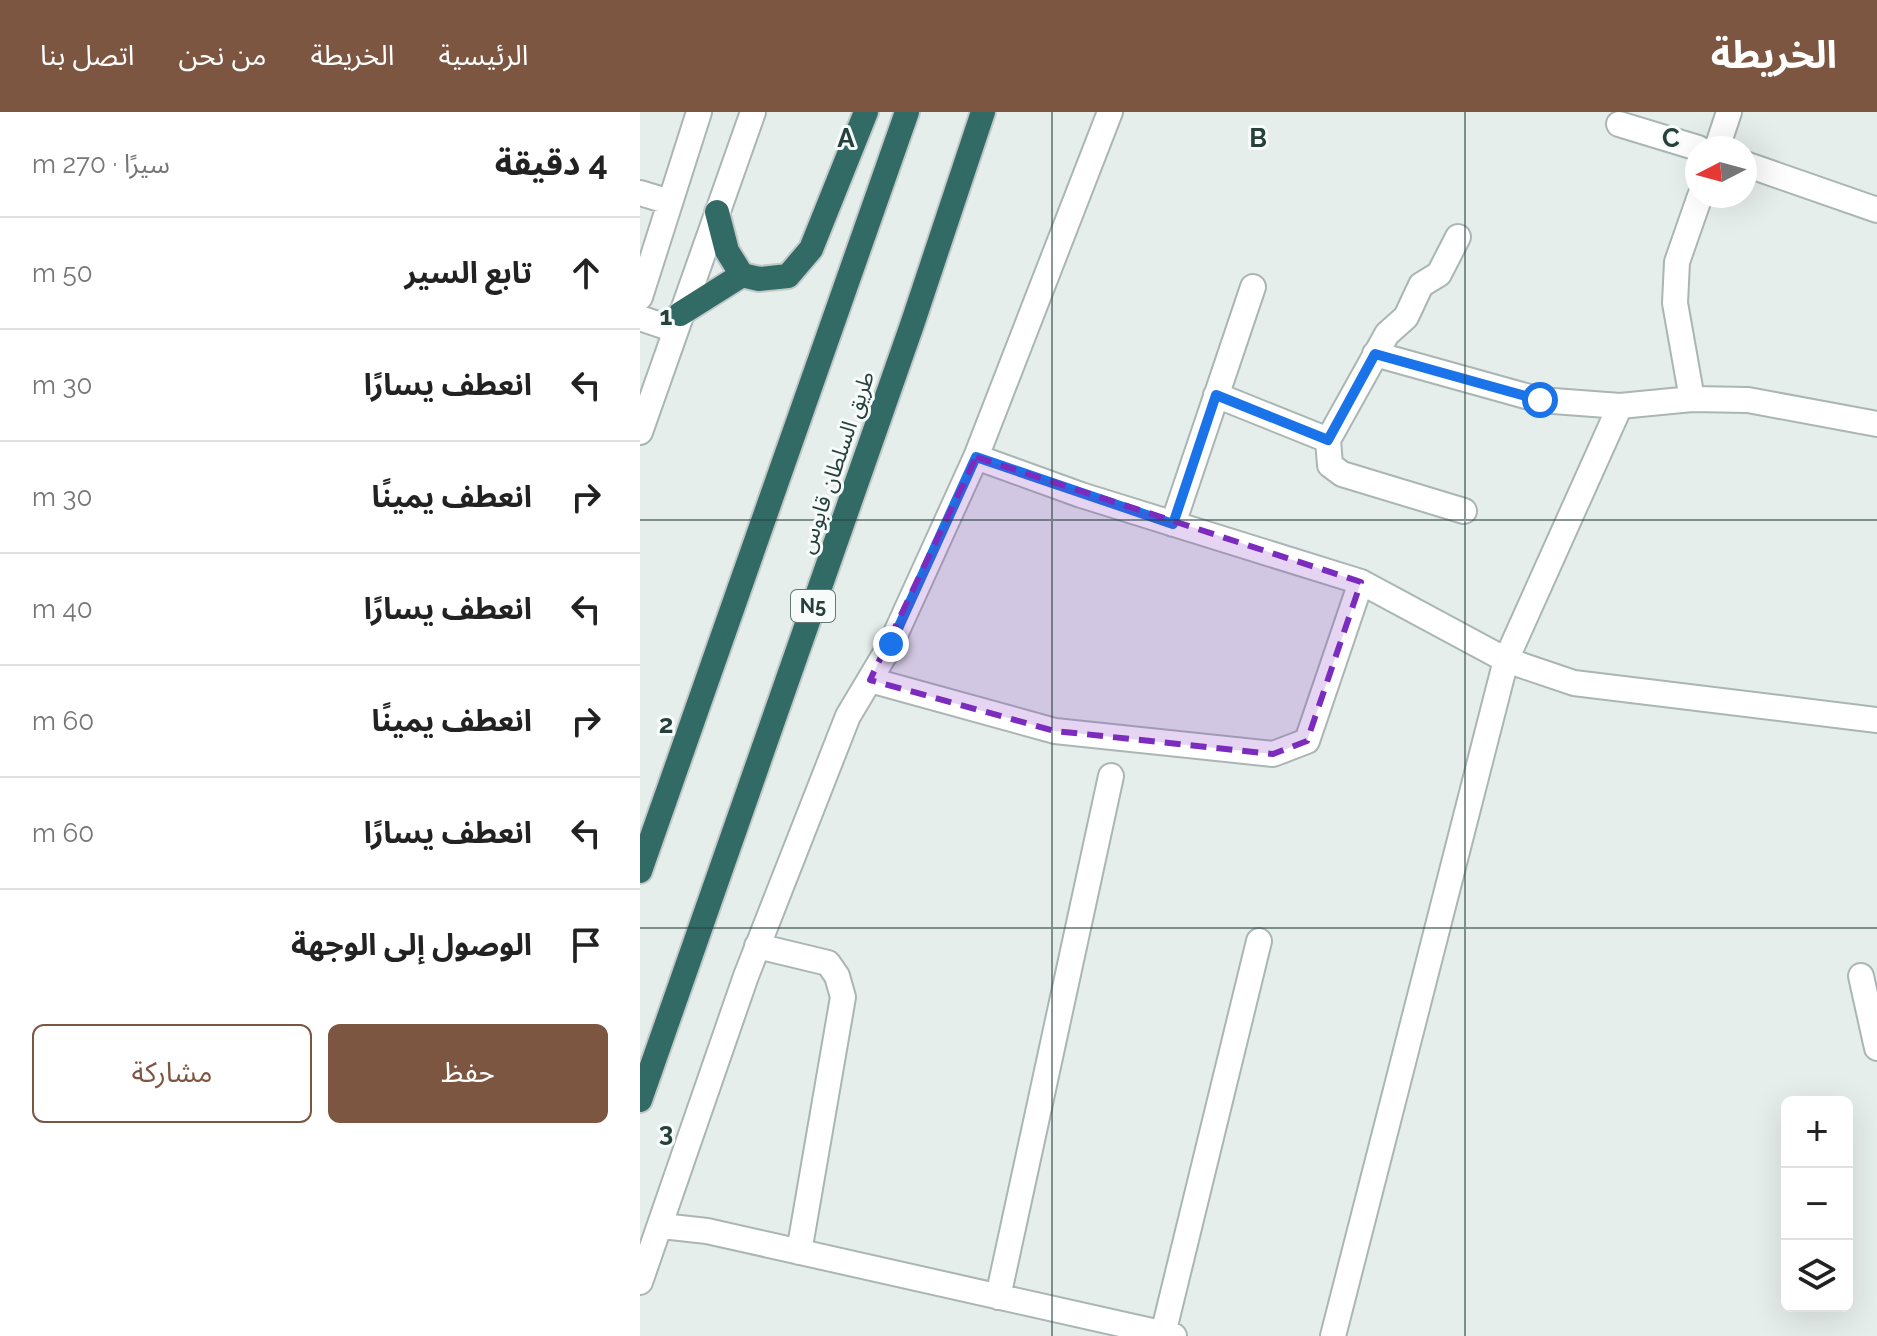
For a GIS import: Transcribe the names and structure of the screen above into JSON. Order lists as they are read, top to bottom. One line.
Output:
{"streets":{"highway":["طريق السلطان قابوس","N5"]},"north":"left","page":{"header":"الخريطة","nav":["الرئيسية","الخريطة","من نحن","اتصل بنا"],"heading":["4 دقيقة","سيرًا · 270 m"],"list":[["تابع السير","50 m"],["انعطف يسارًا","30 m"],["انعطف يمينًا","30 m"],["انعطف يسارًا","40 m"],["انعطف يمينًا","60 m"],["انعطف يسارًا","60 m"],"الوصول إلى الوجهة"],"buttons":["حفظ","مشاركة"],"map_buttons":["+","−"]},"grid":{"columns":["A","B","C"],"rows":["1","2","3"]}}
